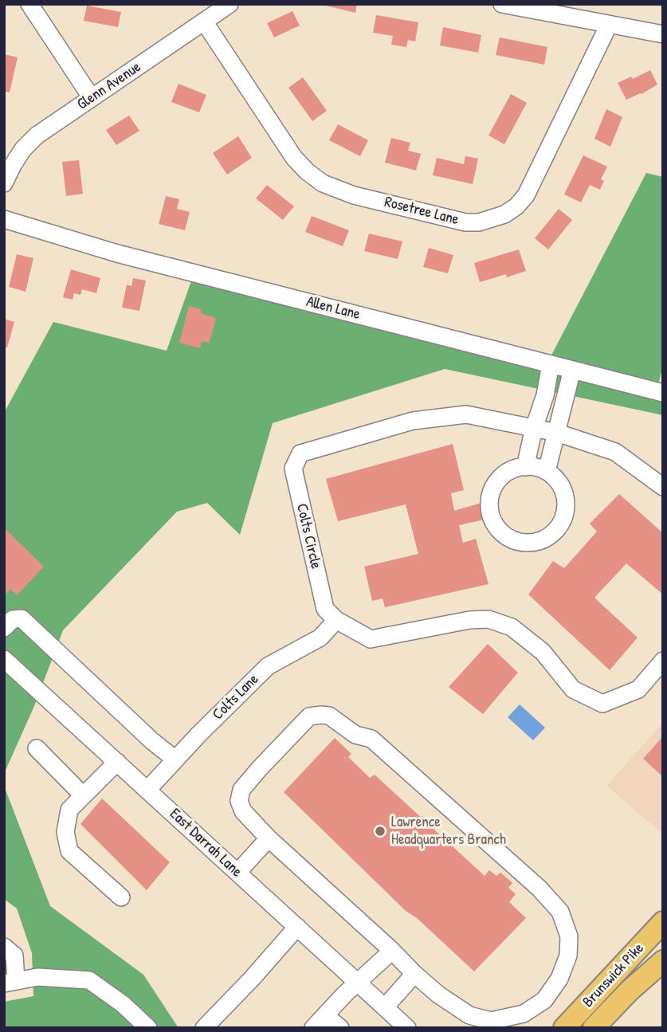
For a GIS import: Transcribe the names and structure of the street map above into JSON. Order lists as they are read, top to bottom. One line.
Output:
{"streets":{"main road":["Brunswick Pike"],"street":["Glenn Avenue","Rosetree Lane","Allen Lane","Colts Circle","Colts Lane","East Darrah Lane"]},"crossings":[["Glenn Avenue","Rosetree Lane"],["Colts Circle","Colts Lane"],["Colts Lane","East Darrah Lane"]],"places":["Lawrence Headquarters Branch"]}
